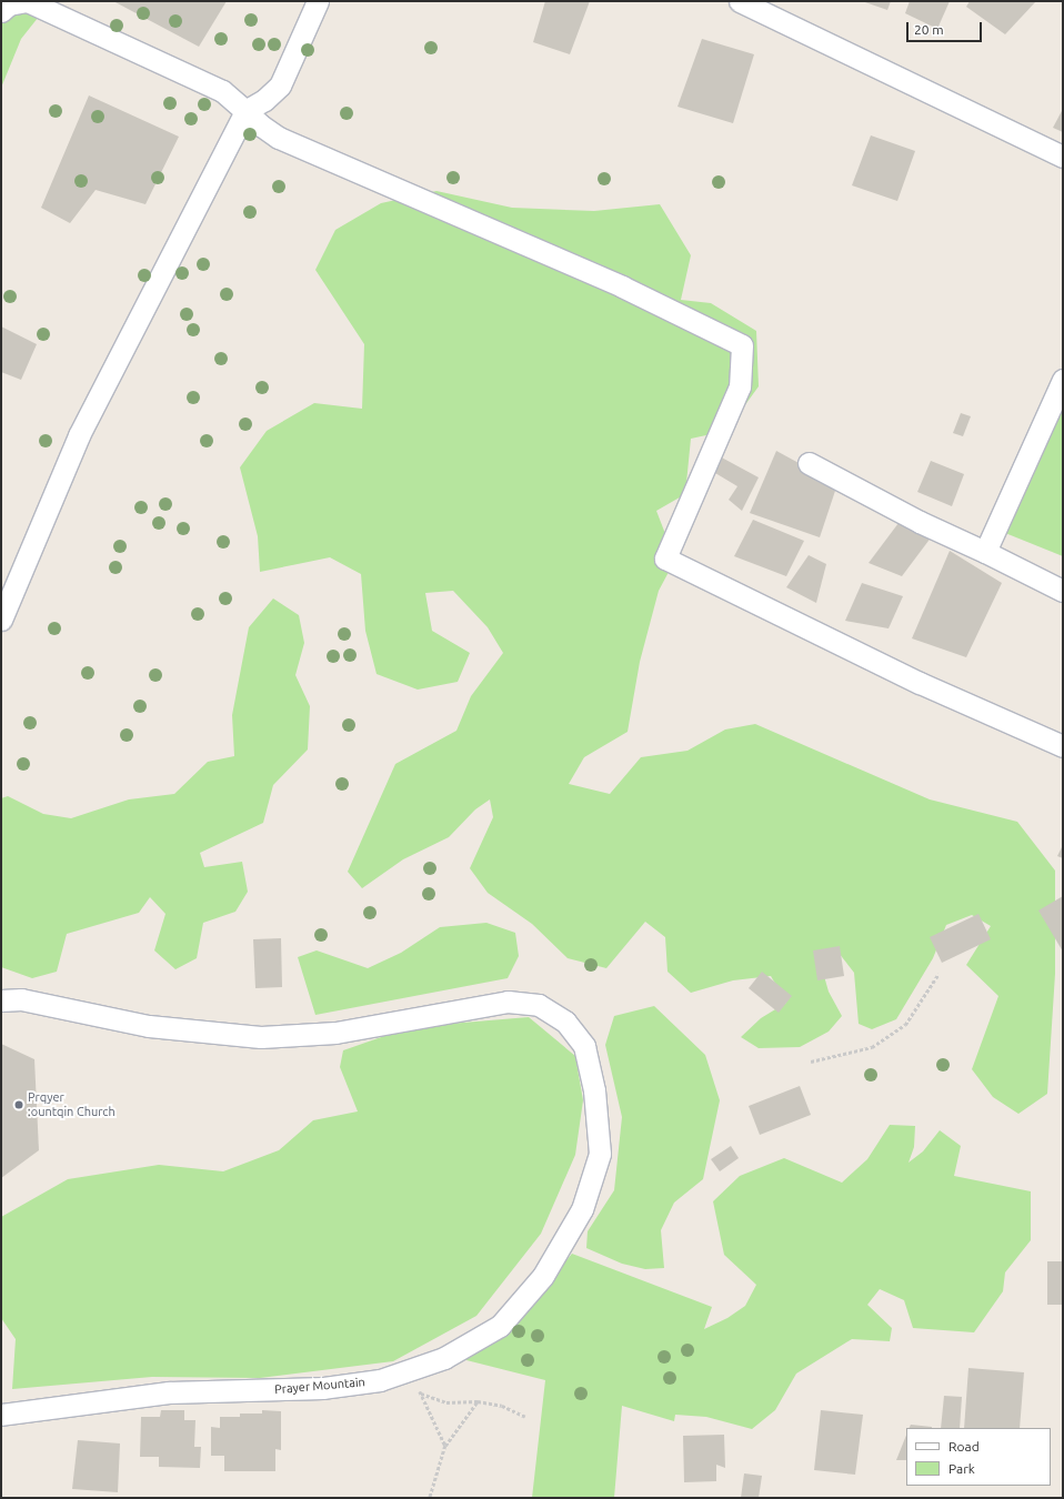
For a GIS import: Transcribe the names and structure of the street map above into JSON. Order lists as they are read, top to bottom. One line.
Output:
{"streets":{"street":["Prayer Mountain"]},"places":["Prqyer :ountqin Church"],"legend":["Road","Park"],"scale_bar":"20 m"}
